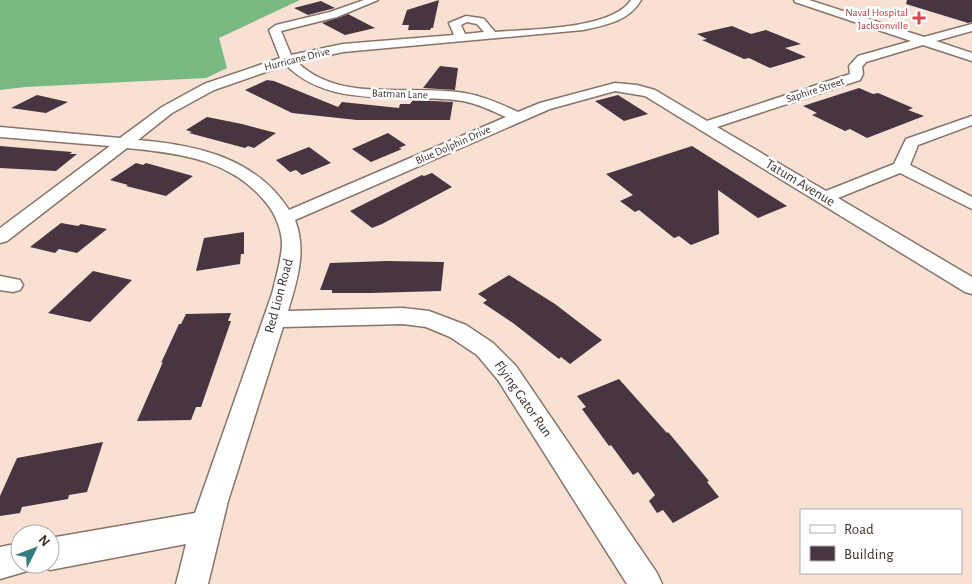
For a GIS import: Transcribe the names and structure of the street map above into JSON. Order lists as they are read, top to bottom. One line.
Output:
{"streets":{"street":["Hurricane Drive","Saphire Street","Batman Lane","Blue Dolphin Drive","Tatum Avenue","Red Lion Road","Flying Gator Run"]},"crossings":[["Hurricane Drive","Batman Lane"],["Hurricane Drive","Red Lion Road"],["Saphire Street","Tatum Avenue"],["Batman Lane","Blue Dolphin Drive"],["Blue Dolphin Drive","Tatum Avenue"],["Blue Dolphin Drive","Red Lion Road"],["Red Lion Road","Flying Gator Run"]],"places":{"health":["Naval Hospital Jacksonville"]},"legend":["Road","Building"],"north":"top right"}
